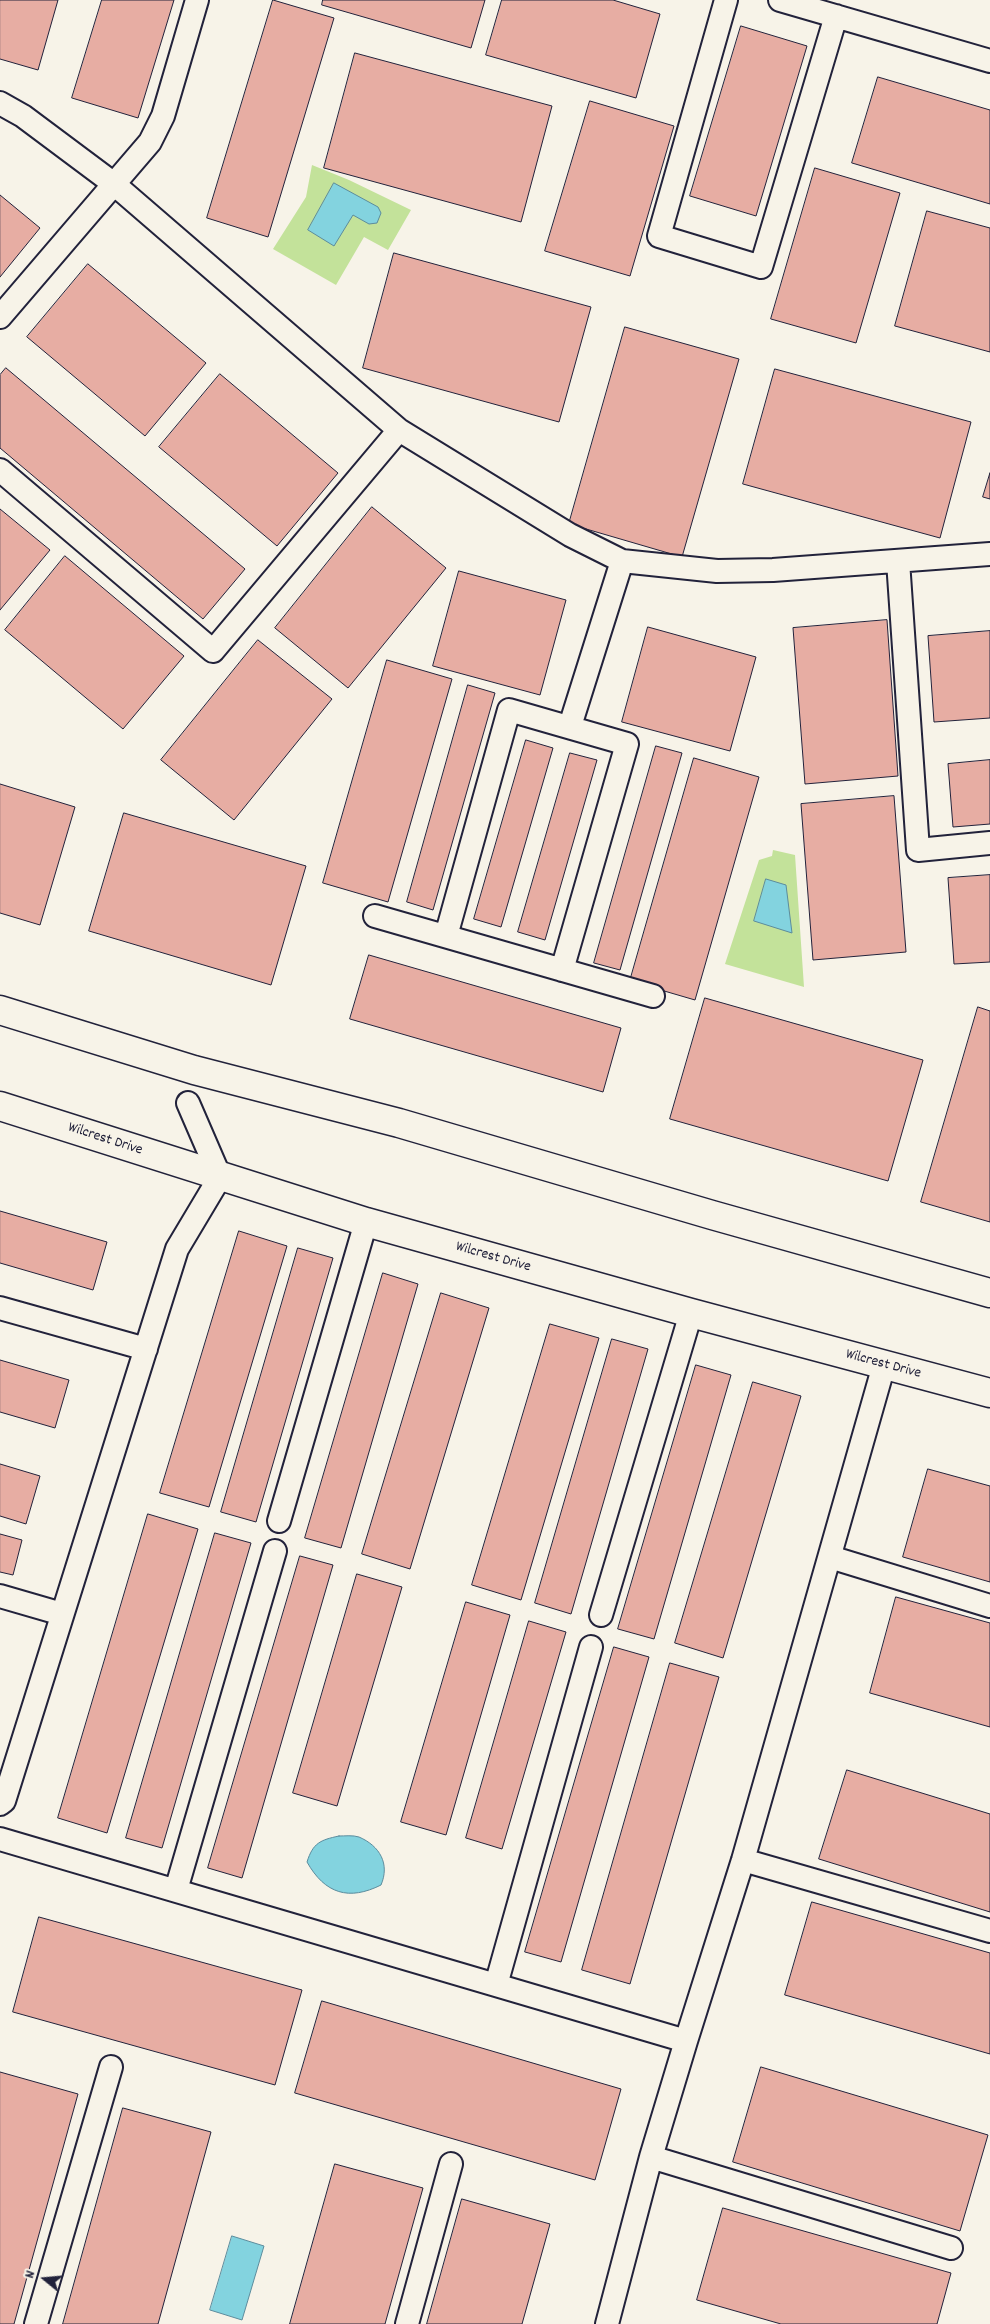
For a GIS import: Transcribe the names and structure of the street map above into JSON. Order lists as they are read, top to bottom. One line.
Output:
{"streets":{"main road":["Wilcrest Drive"]},"north":"left"}
